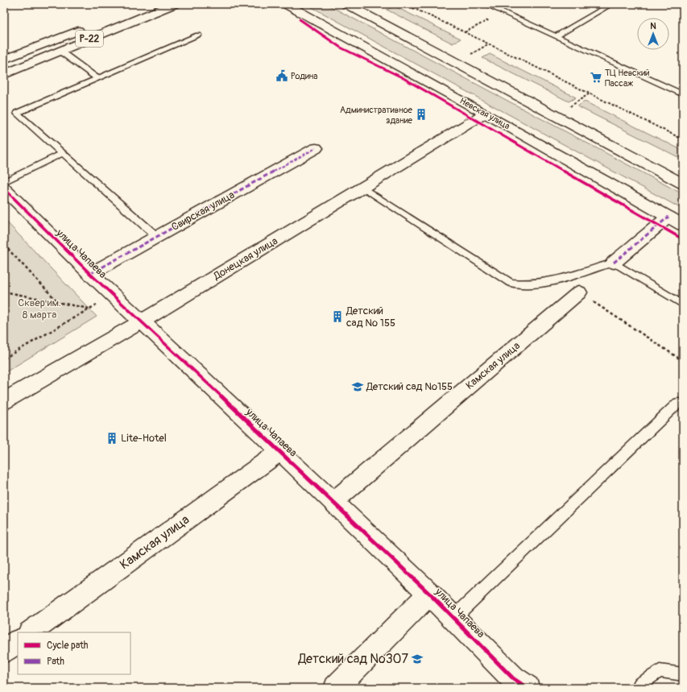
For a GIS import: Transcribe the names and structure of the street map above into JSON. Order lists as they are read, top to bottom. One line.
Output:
{"streets":{"main road":["Р-22","Невская улица","Свирская улица","улица Чапаева","Донецкая улица","Камская улица"]},"crossings":[["Невская улица","Донецкая улица"],["Свирская улица","улица Чапаева"],["улица Чапаева","Донецкая улица"],["улица Чапаева","Камская улица"]],"parks":["Сквер им. 8 марта"],"places":{"public building":["Родина"],"supermarket":["ТЦ Невский Пассаж"],"building":["Административное здание","Детский сад № 155","Lite-Hotel"],"school or university":["Детский сад №155","Детский сад №307"]},"legend":["Cycle path","Path"],"north":"top"}
